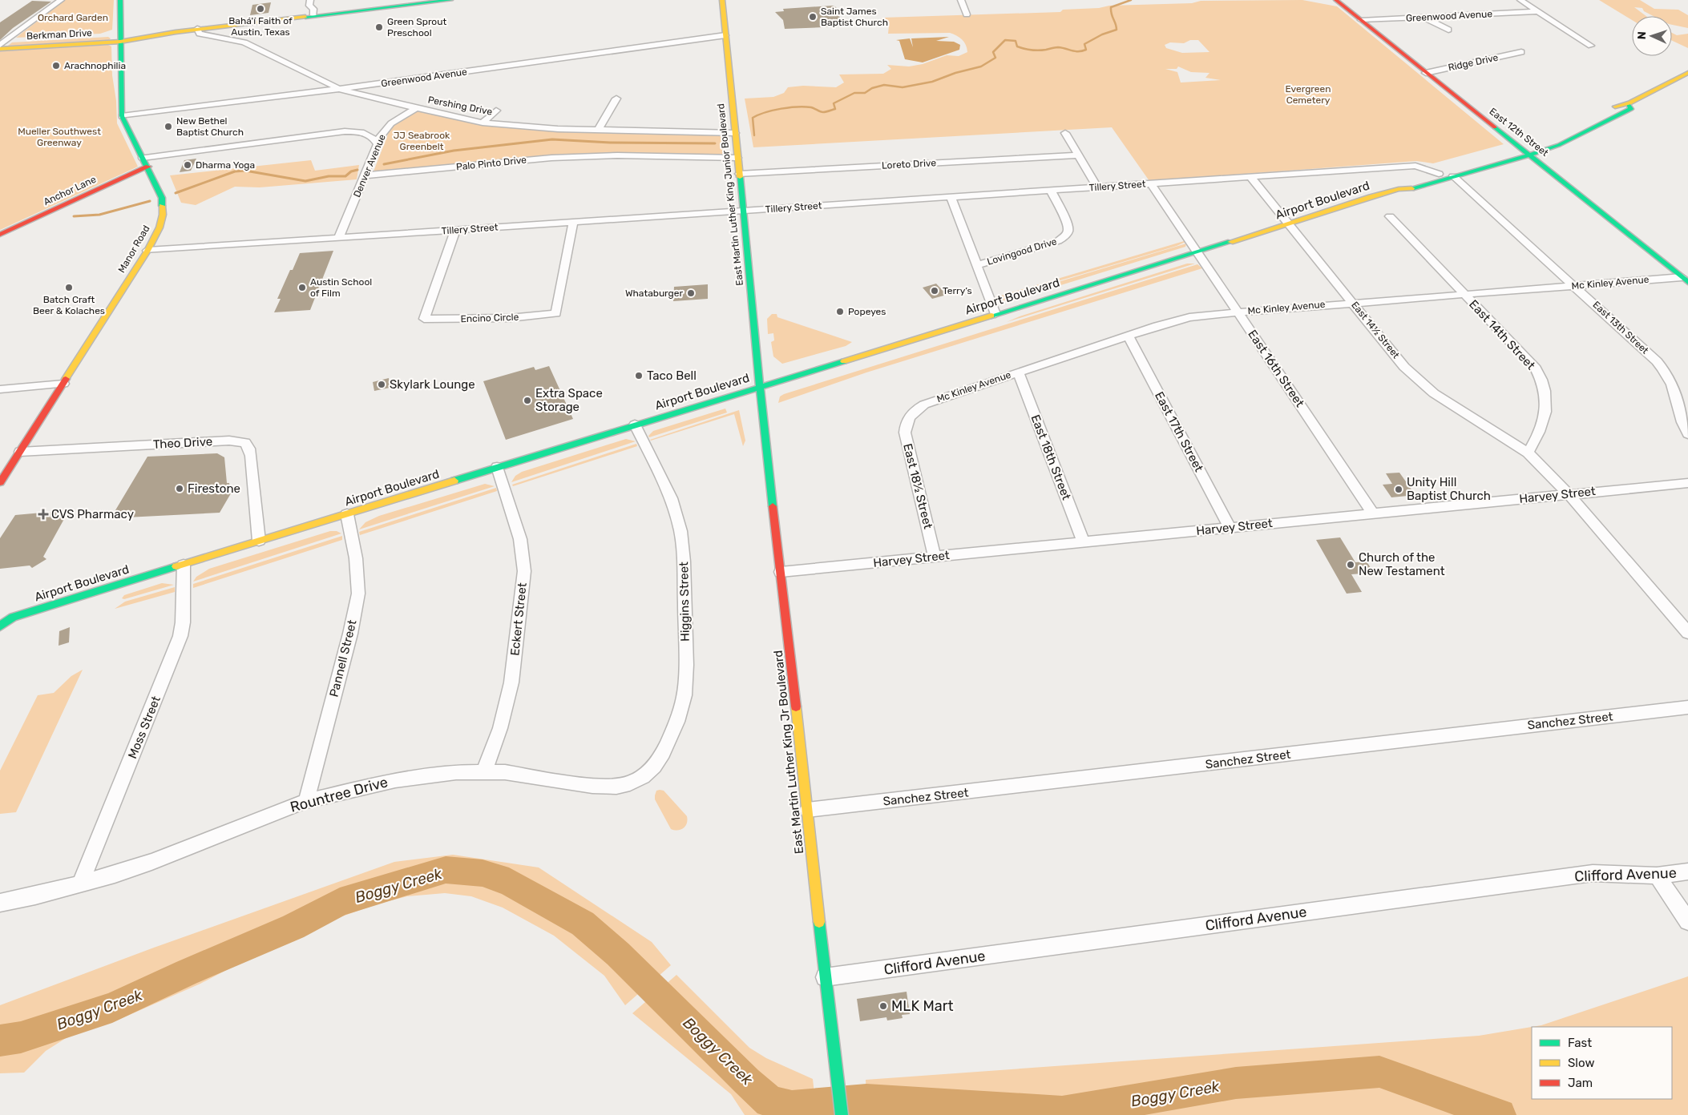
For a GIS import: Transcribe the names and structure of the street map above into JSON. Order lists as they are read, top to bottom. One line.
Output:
{"streets":{"main road":["Berkman Drive","East 12th Street","Anchor Lane","East Martin Luther King Junior Boulevard","Airport Boulevard","Manor Road","East Martin Luther King Jr Boulevard"],"street":["Greenwood Avenue","Ridge Drive","Pershing Drive","Palo Pinto Drive","Loreto Drive","Denver Avenue","Tillery Street","Lovingood Drive","Mc Kinley Avenue","Encino Circle","East 13th Street","East 14½ Street","East 14th Street","East 16th Street","East 17th Street","Theo Drive","East 18th Street","East 18½ Street","Harvey Street","Higgins Street","Eckert Street","Pannell Street","Sanchez Street","Moss Street","Rountree Drive","Clifford Avenue"]},"crossings":[["Greenwood Avenue","Pershing Drive"],["Greenwood Avenue","East 12th Street"],["Greenwood Avenue","East Martin Luther King Junior Boulevard"],["Greenwood Avenue","Manor Road"],["Berkman Drive","Manor Road"],["Ridge Drive","East 12th Street"],["Pershing Drive","Denver Avenue"],["Pershing Drive","East Martin Luther King Junior Boulevard"],["East 12th Street","Airport Boulevard"],["East 12th Street","Mc Kinley Avenue"],["Palo Pinto Drive","Denver Avenue"],["Loreto Drive","East Martin Luther King Junior Boulevard"],["Denver Avenue","Tillery Street"],["Tillery Street","East Martin Luther King Junior Boulevard"],["Tillery Street","Airport Boulevard"],["Tillery Street","Manor Road"],["Tillery Street","Lovingood Drive"],["Tillery Street","Encino Circle"],["Tillery Street","East 14½ Street"],["Tillery Street","East 16th Street"],["Anchor Lane","Manor Road"],["East Martin Luther King Junior Boulevard","Airport Boulevard"],["East Martin Luther King Junior Boulevard","East Martin Luther King Jr Boulevard"],["Airport Boulevard","East 13th Street"],["Airport Boulevard","East 14½ Street"],["Airport Boulevard","East 16th Street"],["Airport Boulevard","Theo Drive"],["Airport Boulevard","Higgins Street"],["Airport Boulevard","Eckert Street"],["Airport Boulevard","Pannell Street"],["Airport Boulevard","Moss Street"],["Airport Boulevard","East Martin Luther King Jr Boulevard"],["Manor Road","Theo Drive"],["Mc Kinley Avenue","East 13th Street"],["Mc Kinley Avenue","East 14½ Street"],["Mc Kinley Avenue","East 14th Street"],["Mc Kinley Avenue","East 16th Street"],["Mc Kinley Avenue","East 17th Street"],["Mc Kinley Avenue","East 18th Street"],["Mc Kinley Avenue","East 18½ Street"],["East 14½ Street","East 14th Street"],["East 16th Street","Harvey Street"],["East 17th Street","Harvey Street"],["East 18th Street","Harvey Street"],["East 18½ Street","Harvey Street"],["Harvey Street","East Martin Luther King Jr Boulevard"],["Higgins Street","Rountree Drive"],["Eckert Street","Rountree Drive"],["Pannell Street","Rountree Drive"],["Sanchez Street","East Martin Luther King Jr Boulevard"],["Moss Street","Rountree Drive"],["East Martin Luther King Jr Boulevard","Clifford Avenue"]],"water":["Boggy Creek"],"parks":["Orchard Garden","Evergreen Cemetery","Mueller Southwest Greenway","JJ Seabrook Greenbelt"],"places":{"other":["Bahá'í Faith of Austin, Texas","Saint James Baptist Church","Green Sprout Preschool","Arachnophilia","New Bethel Baptist Church","Dharma Yoga","Batch Craft Beer & Kolaches","Austin School of Film","Terry’s","Whataburger","Popeyes","Taco Bell","Skylark Lounge","Extra Space Storage","Firestone","Unity Hill Baptist Church","Church of the New Testament","MLK Mart"],"health":["CVS Pharmacy"]},"legend":["Fast","Slow","Jam"],"north":"left"}
